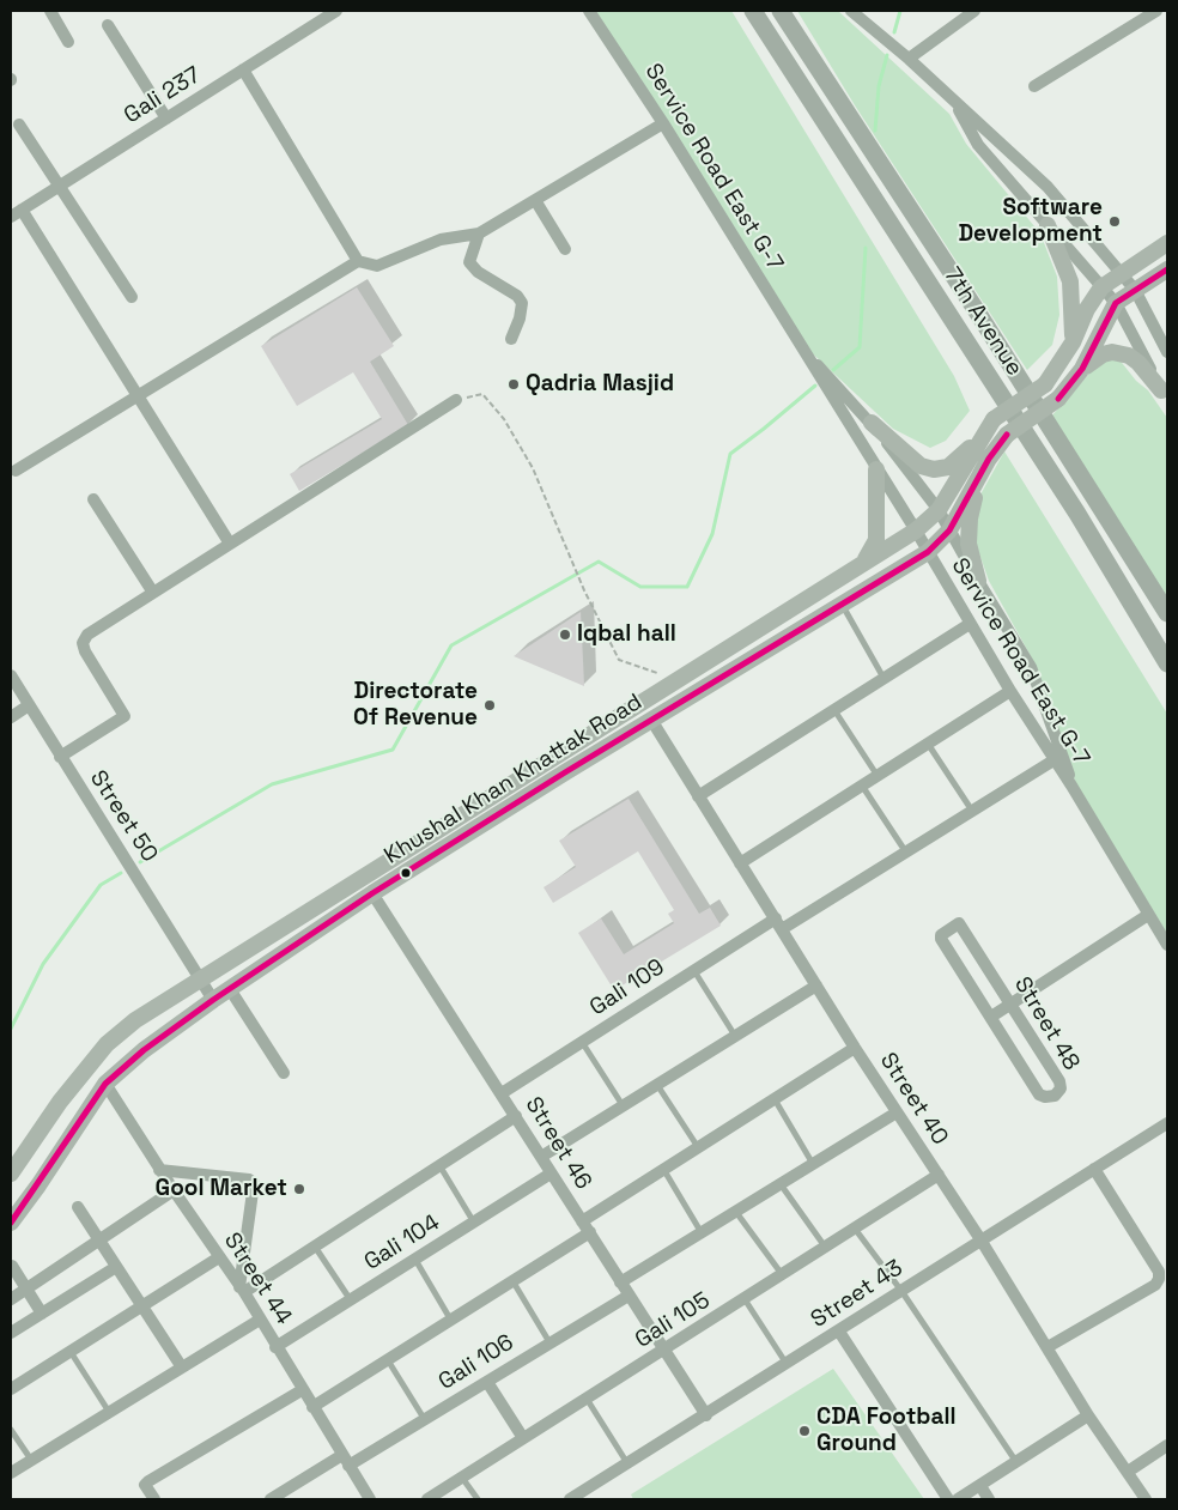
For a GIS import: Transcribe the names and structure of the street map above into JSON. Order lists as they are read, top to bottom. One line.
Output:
{"streets":{"main road":["7th Avenue"],"street":["Gali 237","Service Road East G-7","Khushal Khan Khattak Road","Street 50","Gali 109","Street 48","Street 40","Street 46","Gali 104","Street 44","Street 43","Gali 105","Gali 106"]},"crossings":[["Service Road East G-7","Khushal Khan Khattak Road"],["Service Road East G-7","Gali 109"],["Khushal Khan Khattak Road","Street 50"],["Khushal Khan Khattak Road","Street 40"],["Khushal Khan Khattak Road","Street 46"],["Khushal Khan Khattak Road","Street 44"],["Gali 109","Street 40"],["Gali 109","Street 46"],["Street 40","Street 43"],["Street 40","Gali 105"],["Street 46","Gali 104"],["Street 46","Street 43"],["Street 46","Gali 105"],["Street 46","Gali 106"],["Gali 104","Street 44"],["Street 44","Gali 106"]],"places":["Software Development","Qadria Masjid","Iqbal hall","Directorate Of Revenue","Gool Market","CDA Football Ground"]}
